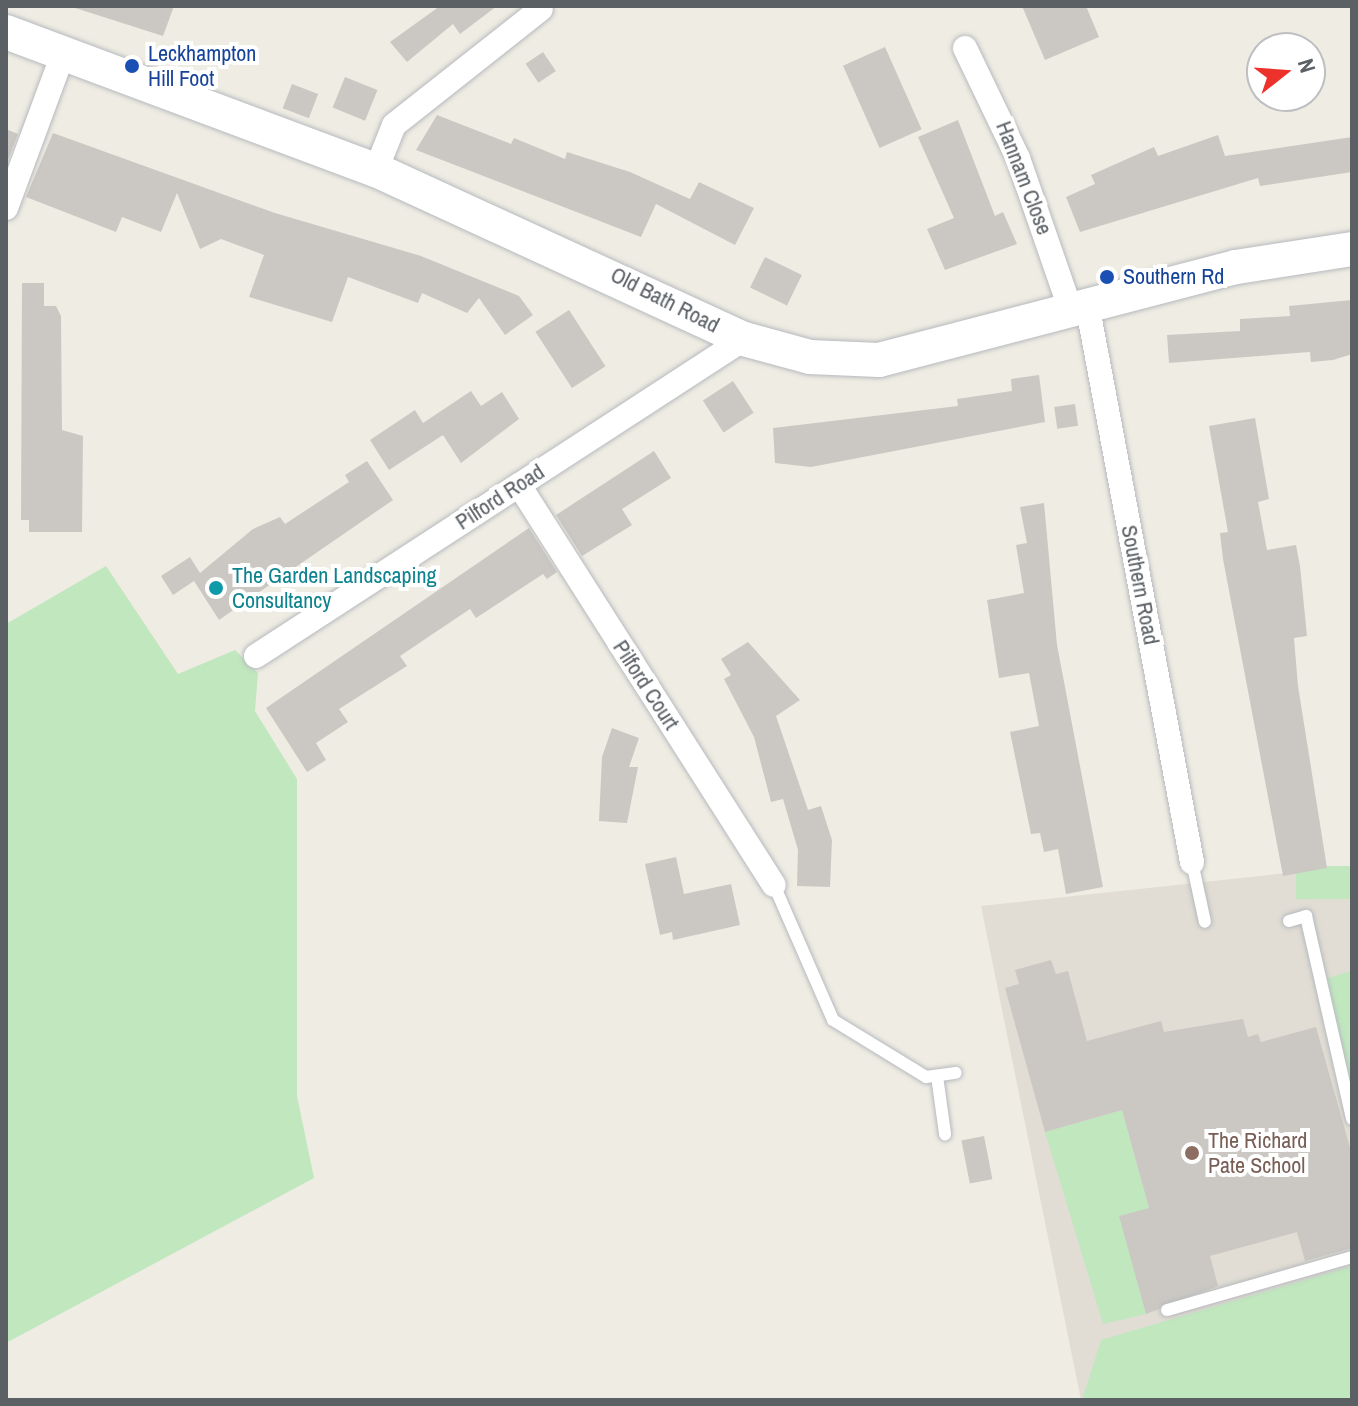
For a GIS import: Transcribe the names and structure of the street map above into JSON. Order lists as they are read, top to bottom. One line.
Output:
{"streets":{"street":["Hannam Close","Old Bath Road","Pilford Road","Southern Road","Pilford Court"]},"crossings":[["Hannam Close","Old Bath Road"],["Hannam Close","Southern Road"],["Old Bath Road","Pilford Road"],["Old Bath Road","Southern Road"],["Pilford Road","Pilford Court"]],"places":["Leckhampton Hill Foot","Southern Rd","The Garden Landscaping Consultancy","The Richard Pate School"],"north":"right"}
